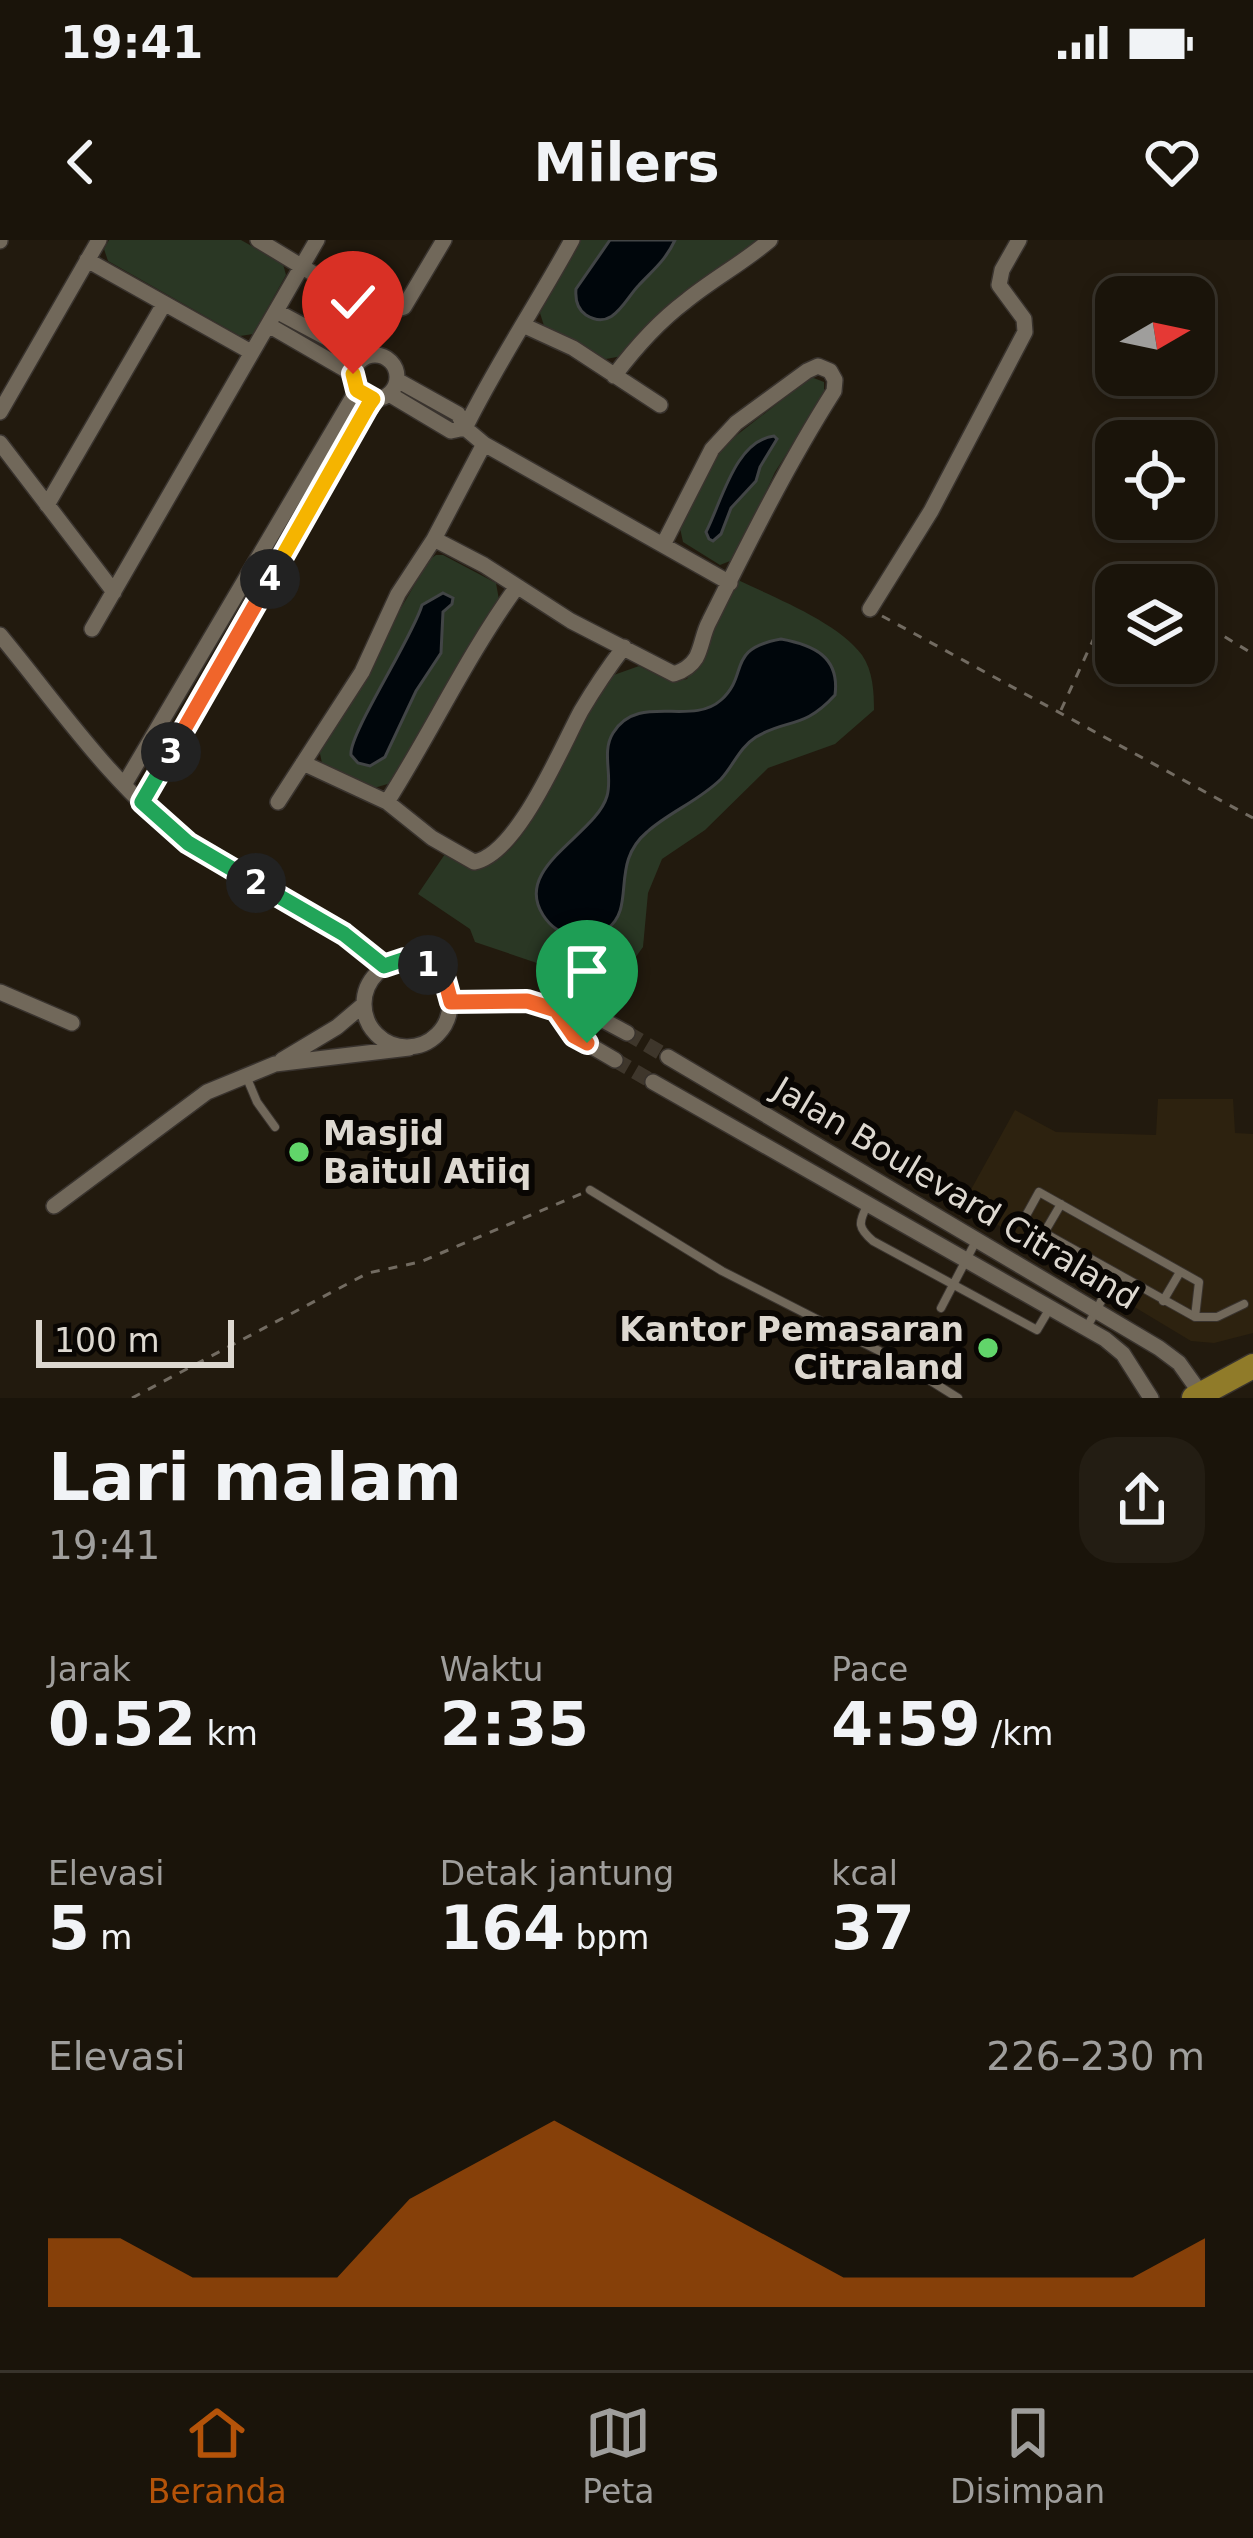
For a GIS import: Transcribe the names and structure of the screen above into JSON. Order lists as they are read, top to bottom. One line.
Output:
{"streets":{"street":["Jalan Boulevard Citraland"]},"places":["Masjid Baitul Atiiq","Kantor Pemasaran Citraland"],"scale_bar":"100 m","north":"right","page":{"status":"19:41","header":"Milers","pins":["4","3","2","1"],"scale":"100 m","heading":["Lari malam","19:41"],"stats":[["Jarak","0.52 km"],["Waktu","2:35"],["Pace","4:59 /km"],["Elevasi","5 m"],["Detak jantung","164 bpm"],["kcal","37"]],"chart":["Elevasi","226–230 m"],"tabs":["Beranda","Peta","Disimpan"]}}
